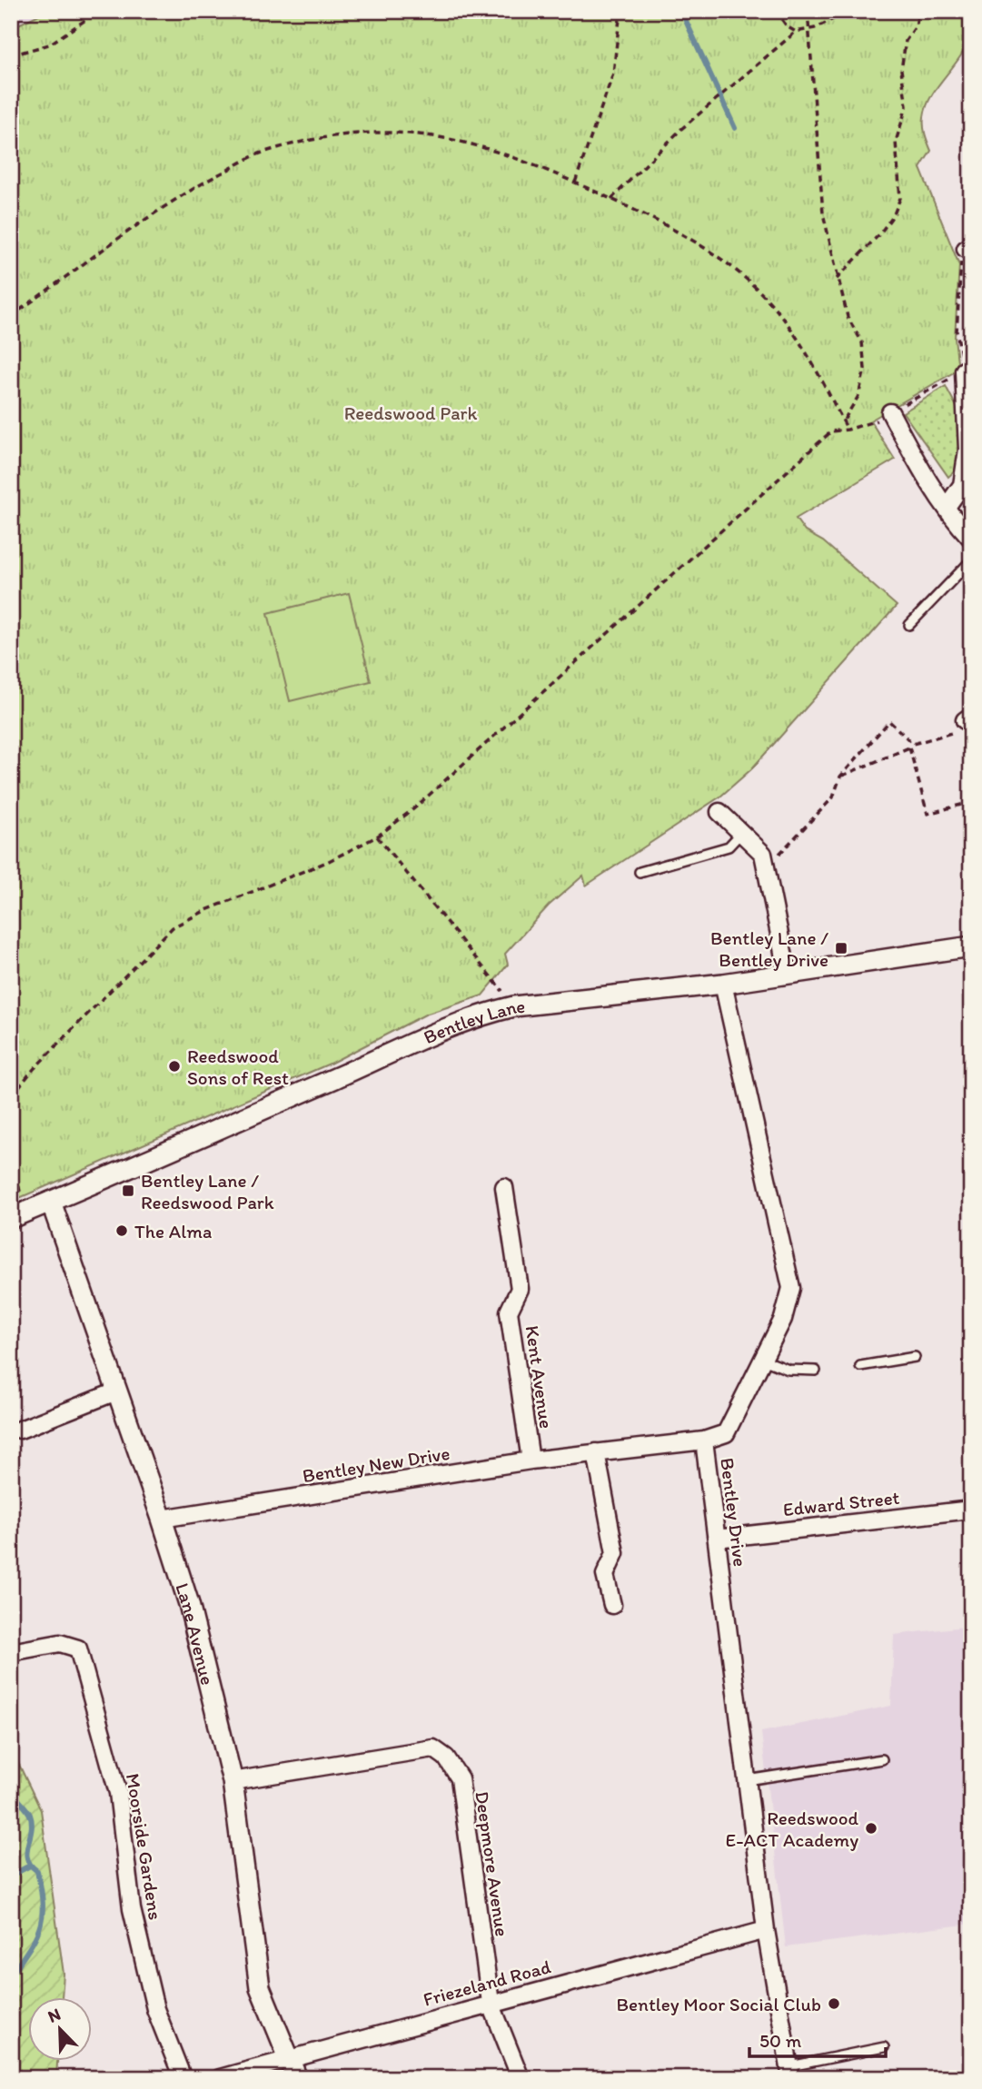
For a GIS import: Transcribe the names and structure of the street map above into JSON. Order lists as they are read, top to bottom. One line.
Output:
{"streets":{"street":["Bentley Lane","Kent Avenue","Bentley New Drive","Edward Street","Bentley Drive","Lane Avenue","Moorside Gardens","Deepmore Avenue","Friezeland Road"]},"crossings":[["Bentley Lane","Bentley Drive"],["Bentley Lane","Lane Avenue"],["Kent Avenue","Bentley New Drive"],["Bentley New Drive","Bentley Drive"],["Bentley New Drive","Lane Avenue"],["Edward Street","Bentley Drive"],["Bentley Drive","Friezeland Road"],["Lane Avenue","Deepmore Avenue"],["Lane Avenue","Friezeland Road"],["Deepmore Avenue","Friezeland Road"]],"parks":["Reedswood Park"],"places":{"transit":["Bentley Lane / Bentley Drive","Bentley Lane / Reedswood Park"],"other":["Reedswood Sons of Rest","The Alma","Reedswood E-ACT Academy","Bentley Moor Social Club"]},"scale_bar":"50 m","north":"top left"}
